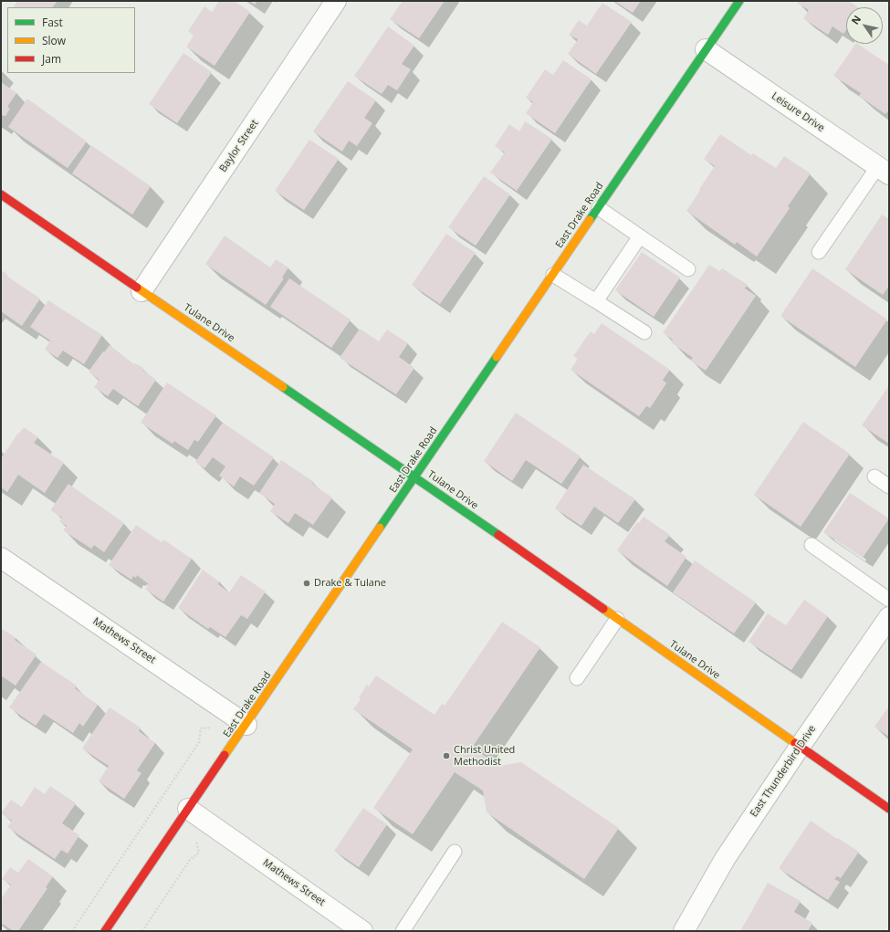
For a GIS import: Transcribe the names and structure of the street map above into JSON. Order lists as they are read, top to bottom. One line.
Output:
{"streets":{"main road":["East Drake Road","Tulane Drive"],"street":["Leisure Drive","Baylor Street","Mathews Street","East Thunderbird Drive"]},"crossings":[["Leisure Drive","East Drake Road"],["Baylor Street","Tulane Drive"],["East Drake Road","Tulane Drive"],["East Drake Road","Mathews Street"],["Tulane Drive","East Thunderbird Drive"]],"places":["Drake & Tulane","Christ United Methodist"],"legend":["Fast","Slow","Jam"],"north":"top left"}
